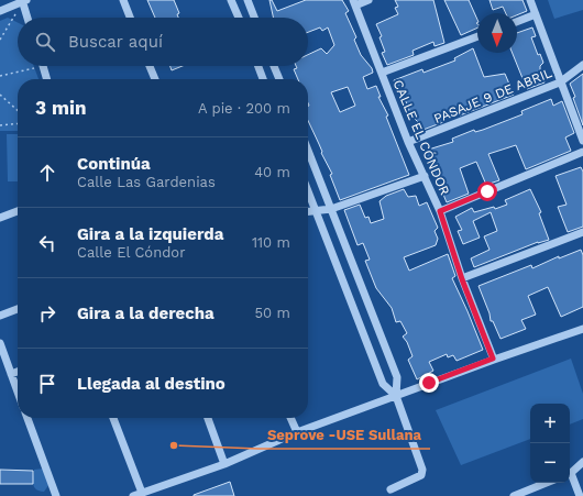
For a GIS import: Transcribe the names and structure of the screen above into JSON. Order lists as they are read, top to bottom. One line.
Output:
{"streets":{"street":["PASAJE 9 DE ABRIL","CALLE EL CÓNDOR"]},"crossings":[["PASAJE 9 DE ABRIL","CALLE EL CÓNDOR"]],"places":["Seprove -USE Sullana"],"north":"bottom","page":{"search":"Buscar aquí","heading":["3 min","A pie · 200 m"],"list":[["Continúa","Calle Las Gardenias","40 m"],["Gira a la izquierda","Calle El Cóndor","110 m"],["Gira a la derecha","50 m"],"Llegada al destino"],"map_buttons":["+","−"]}}
